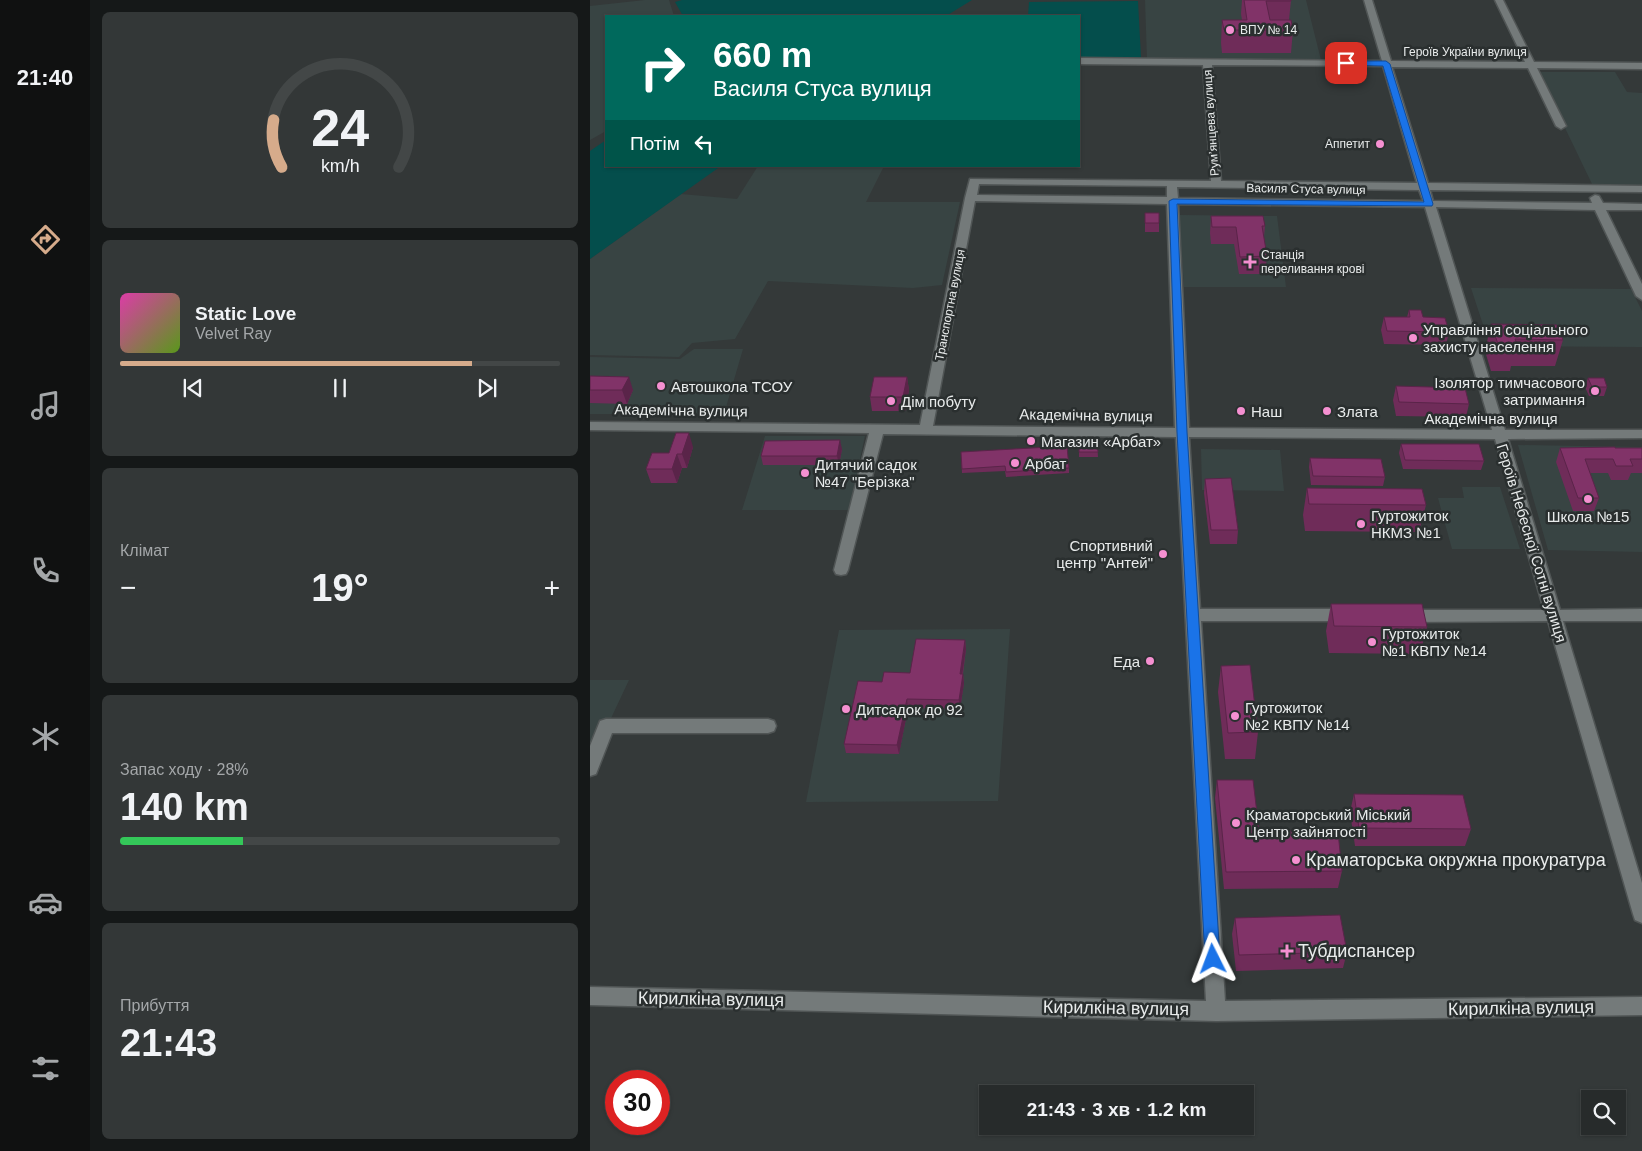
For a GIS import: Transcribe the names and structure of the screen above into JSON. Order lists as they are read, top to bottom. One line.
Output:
{"streets":{"street":["Героїв України вулиця","Рум’янцева вулиця","Василя Стуса вулиця","Транспортна вулиця","Академічна вулиця","Героїв Небесної Сотні вулиця","Кирилкіна вулиця"]},"crossings":[["Героїв України вулиця","Рум’янцева вулиця"],["Героїв України вулиця","Героїв Небесної Сотні вулиця"],["Рум’янцева вулиця","Василя Стуса вулиця"],["Василя Стуса вулиця","Транспортна вулиця"],["Василя Стуса вулиця","Героїв Небесної Сотні вулиця"],["Транспортна вулиця","Академічна вулиця"],["Академічна вулиця","Героїв Небесної Сотні вулиця"]],"places":{"other":["ВПУ № 14","Аппетит","Управління соціального захисту населення","Автошкола ТСОУ","Ізолятор тимчасового затримання","Дім побуту","Наш","Злата","Магазин «Арбат»","Арбат","Дитячий садок №47 \"Берізка\"","Школа №15","Гуртожиток НКМЗ №1","Спортивний центр \"Антей\"","Гуртожиток №1 КВПУ №14","Еда","Дитсадок до 92","Гуртожиток №2 КВПУ №14","Краматорський Міський Центр зайнятості","Краматорська окружна прокуратура"],"health":["Станція переливання крові","Тубдиспансер"]},"page":{"tabs":"21:40","turn":["660 m","Василя Стуса вулиця"],"then":"Потім","song":["Static Love","Velvet Ray"],"tile":["Клімат",["Запас ходу · 28%","140 km"],["Прибуття","21:43"]],"heat":["−","19°","+"],"limit":"30","trip":"21:43 · 3 хв · 1.2 km","gauge":["24","km/h"]}}
